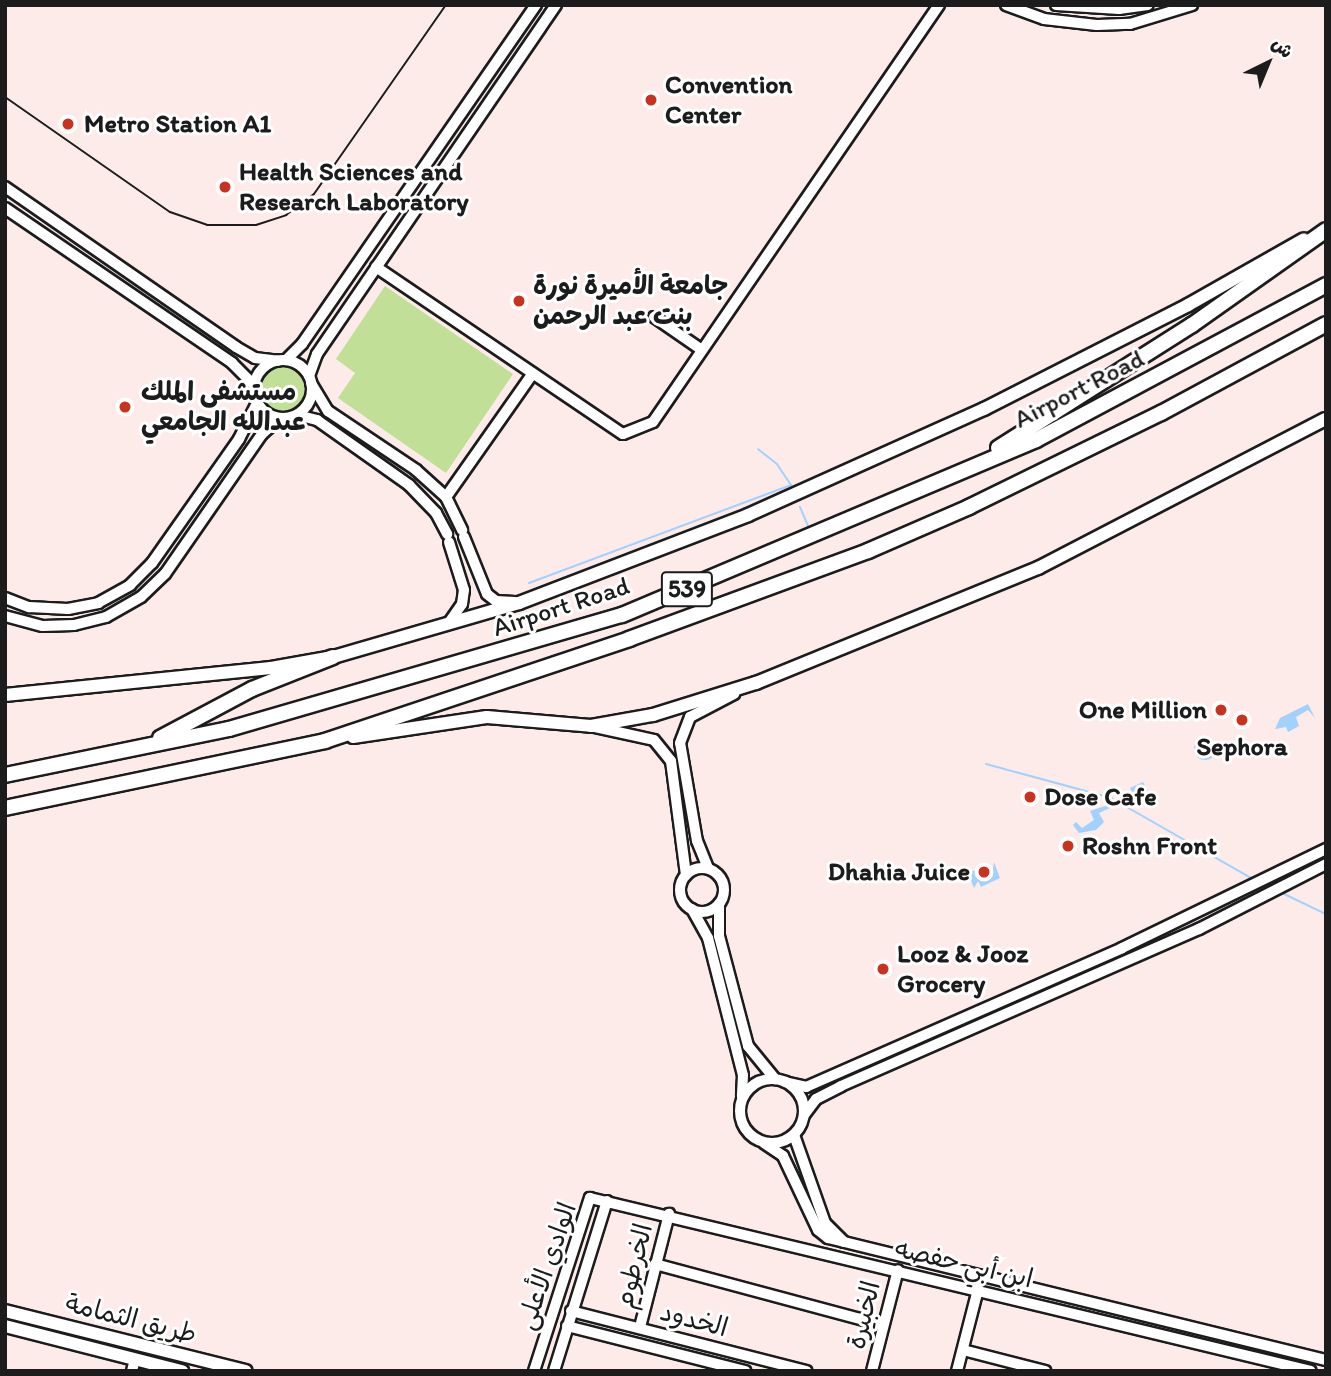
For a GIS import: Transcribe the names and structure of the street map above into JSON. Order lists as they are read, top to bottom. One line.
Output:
{"streets":{"highway":["Airport Road","539"],"main road":["طريق الثمامة"],"street":["ابن أبي حفصه","الوادي الأعلى","الخرطوم","الخبيرة","الخدود"]},"crossings":[["ابن أبي حفصه","الوادي الأعلى"],["ابن أبي حفصه","الخرطوم"],["ابن أبي حفصه","الخبيرة"],["الوادي الأعلى","الخدود"],["الخرطوم","الخدود"],["الخبيرة","الخدود"]],"places":["Convention Center","Metro Station A1","Health Sciences and Research Laboratory","جامعة الأميرة نورة بنت عبد الرحمن","مستشفى الملك عبدالله الجامعي","One Million","Sephora","Dose Cafe","Roshn Front","Dhahia Juice","Looz & Jooz Grocery"],"north":"top right"}
